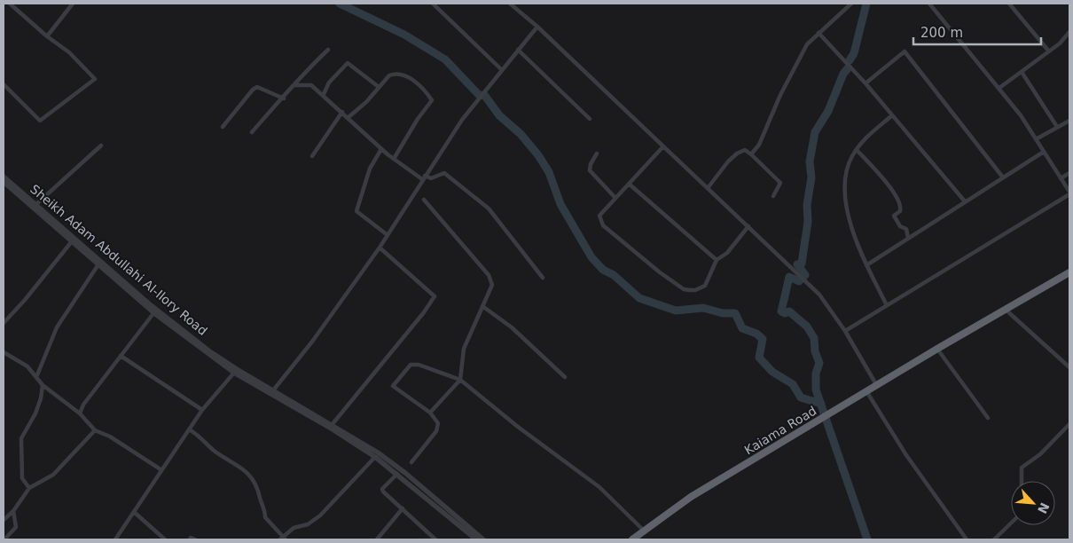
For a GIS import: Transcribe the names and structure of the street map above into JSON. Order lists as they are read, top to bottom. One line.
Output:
{"streets":{"highway":["Kaiama Road"],"street":["Sheikh Adam Abdullahi Al-Ilory Road"]},"scale_bar":"200 m","north":"bottom right"}
